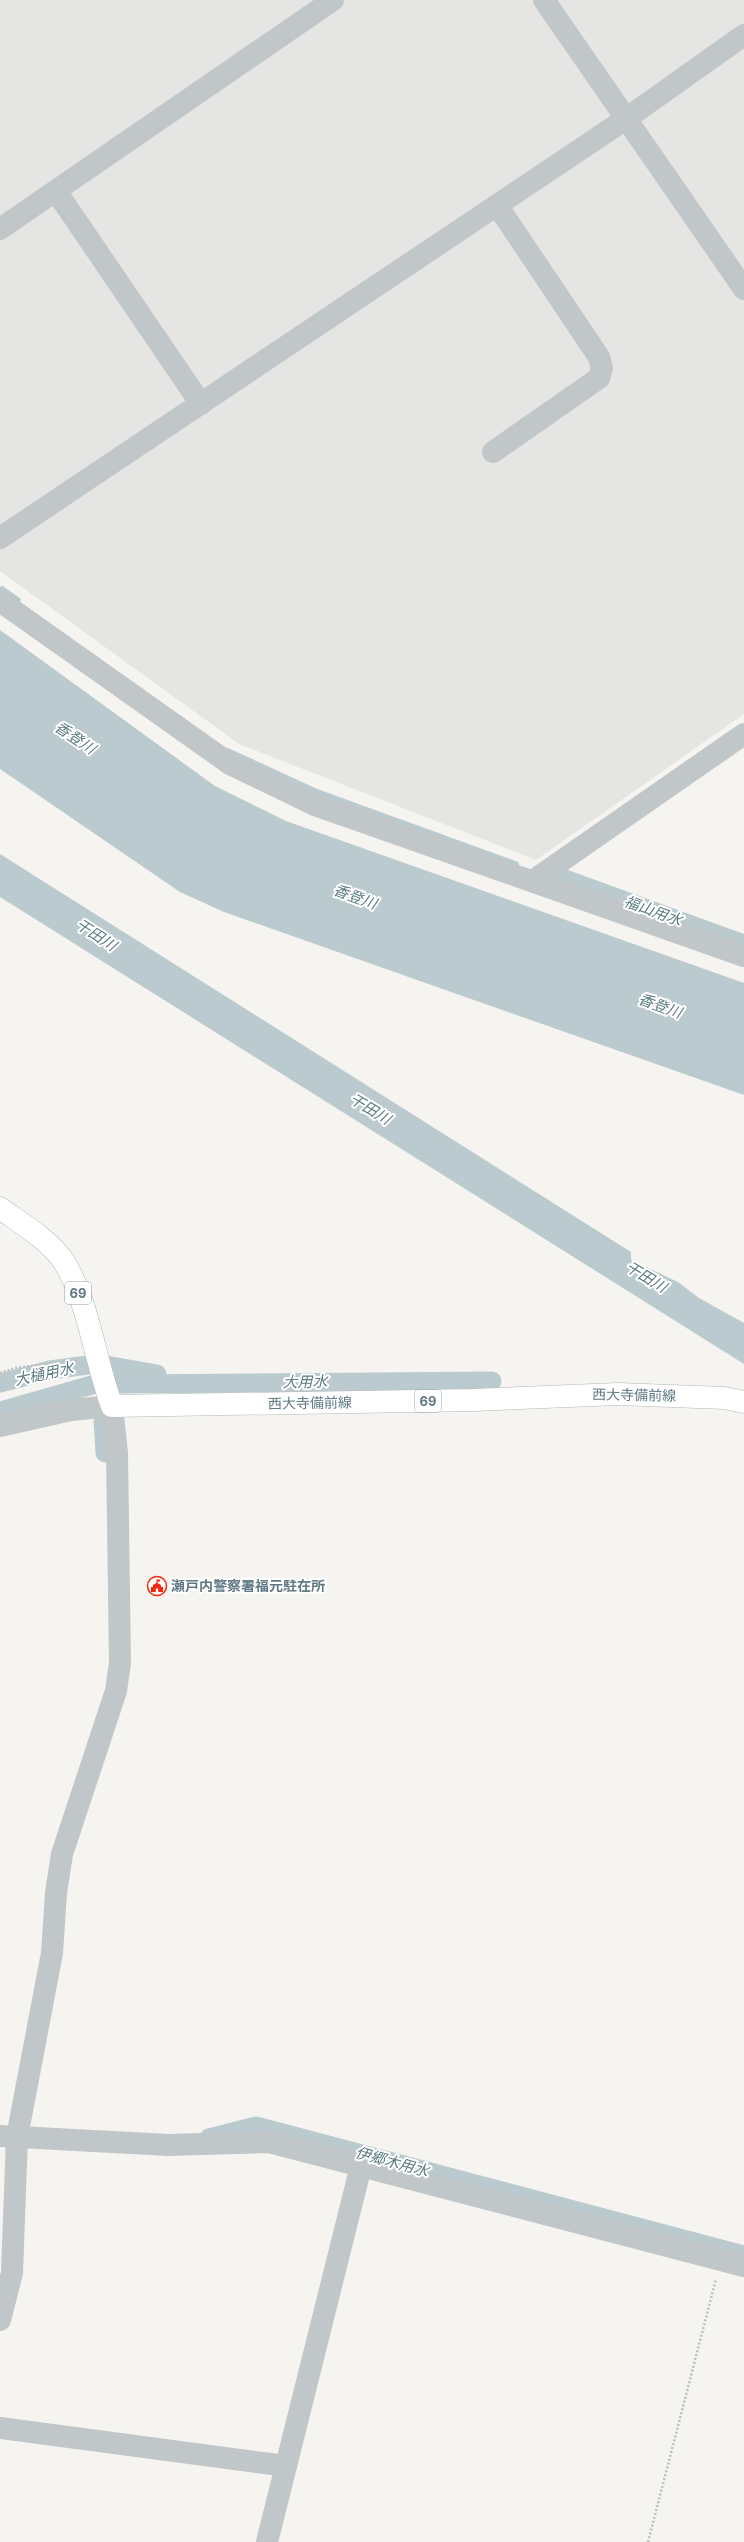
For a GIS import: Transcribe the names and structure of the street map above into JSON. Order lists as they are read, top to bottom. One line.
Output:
{"streets":{"main road":["69","西大寺備前線"]},"crossings":[["69","西大寺備前線"]],"water":["香登川","福山用水","干田川","大樋用水","大用水","伊郷木用水"],"places":{"public building":["瀬戸内警察署福元駐在所"]}}
